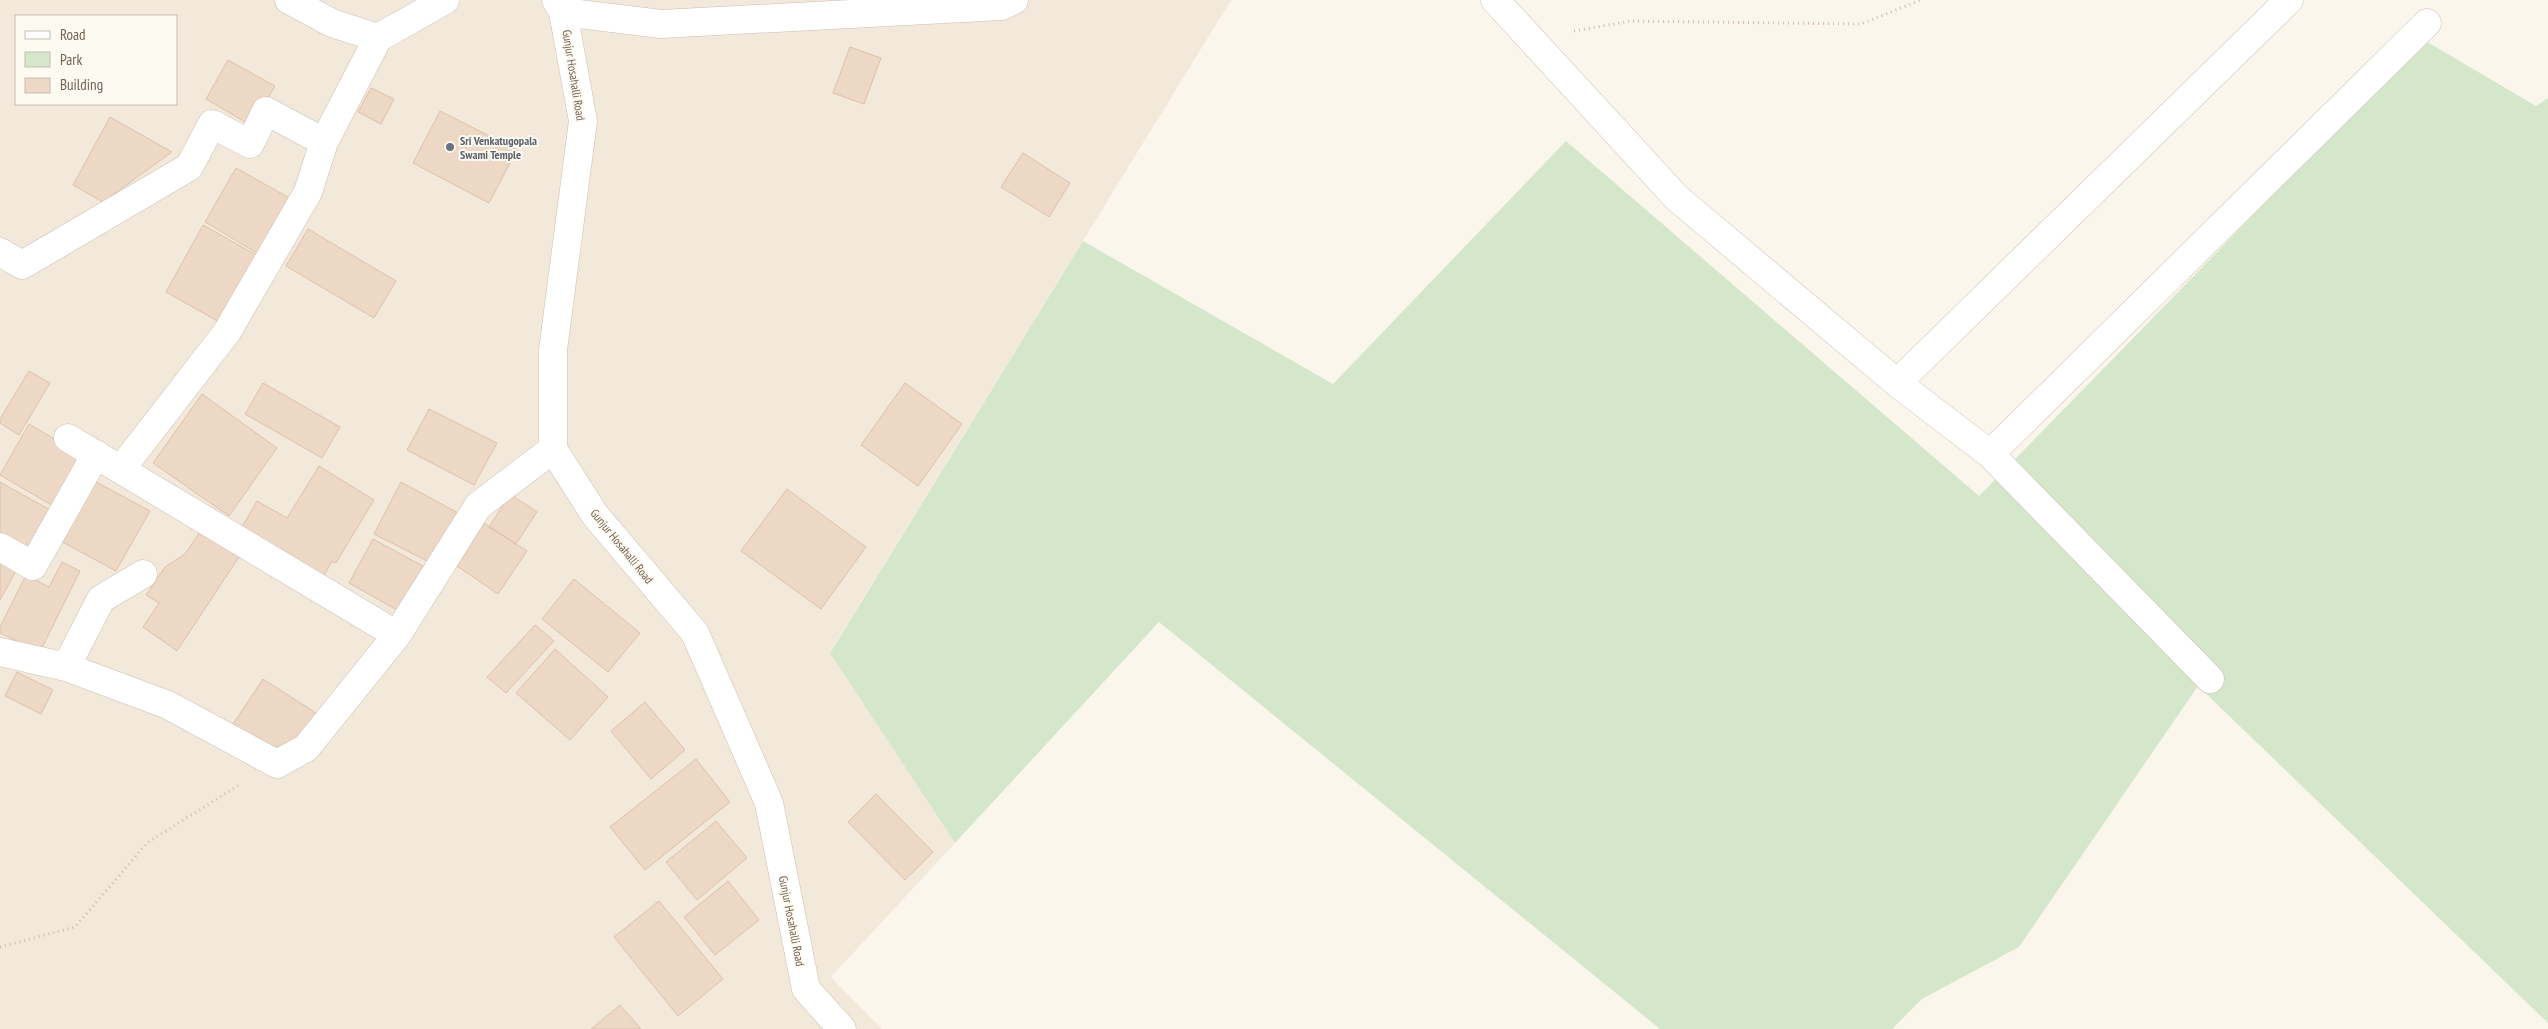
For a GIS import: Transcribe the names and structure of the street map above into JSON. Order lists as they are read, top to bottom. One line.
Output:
{"streets":{"street":["Gunjur Hosahalli Road"]},"places":["Sri Venkatugopala Swami Temple"],"legend":["Road","Park","Building"]}
